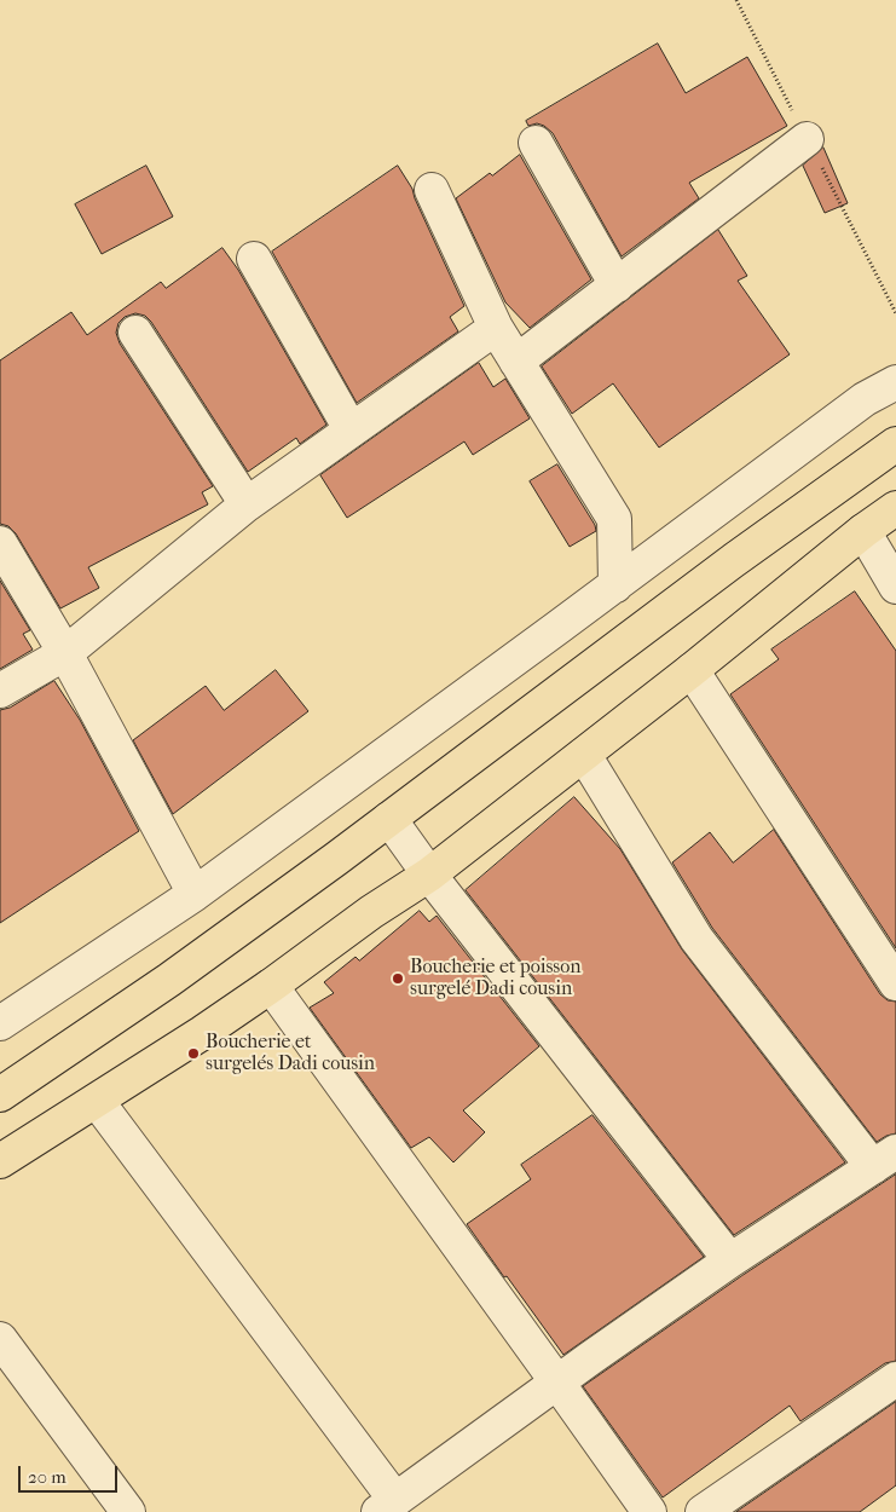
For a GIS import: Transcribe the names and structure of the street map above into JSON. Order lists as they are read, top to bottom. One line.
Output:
{"places":["Boucherie et poisson surgelé Dadi cousin","Boucherie et surgelés Dadi cousin"],"scale_bar":"20 m"}
